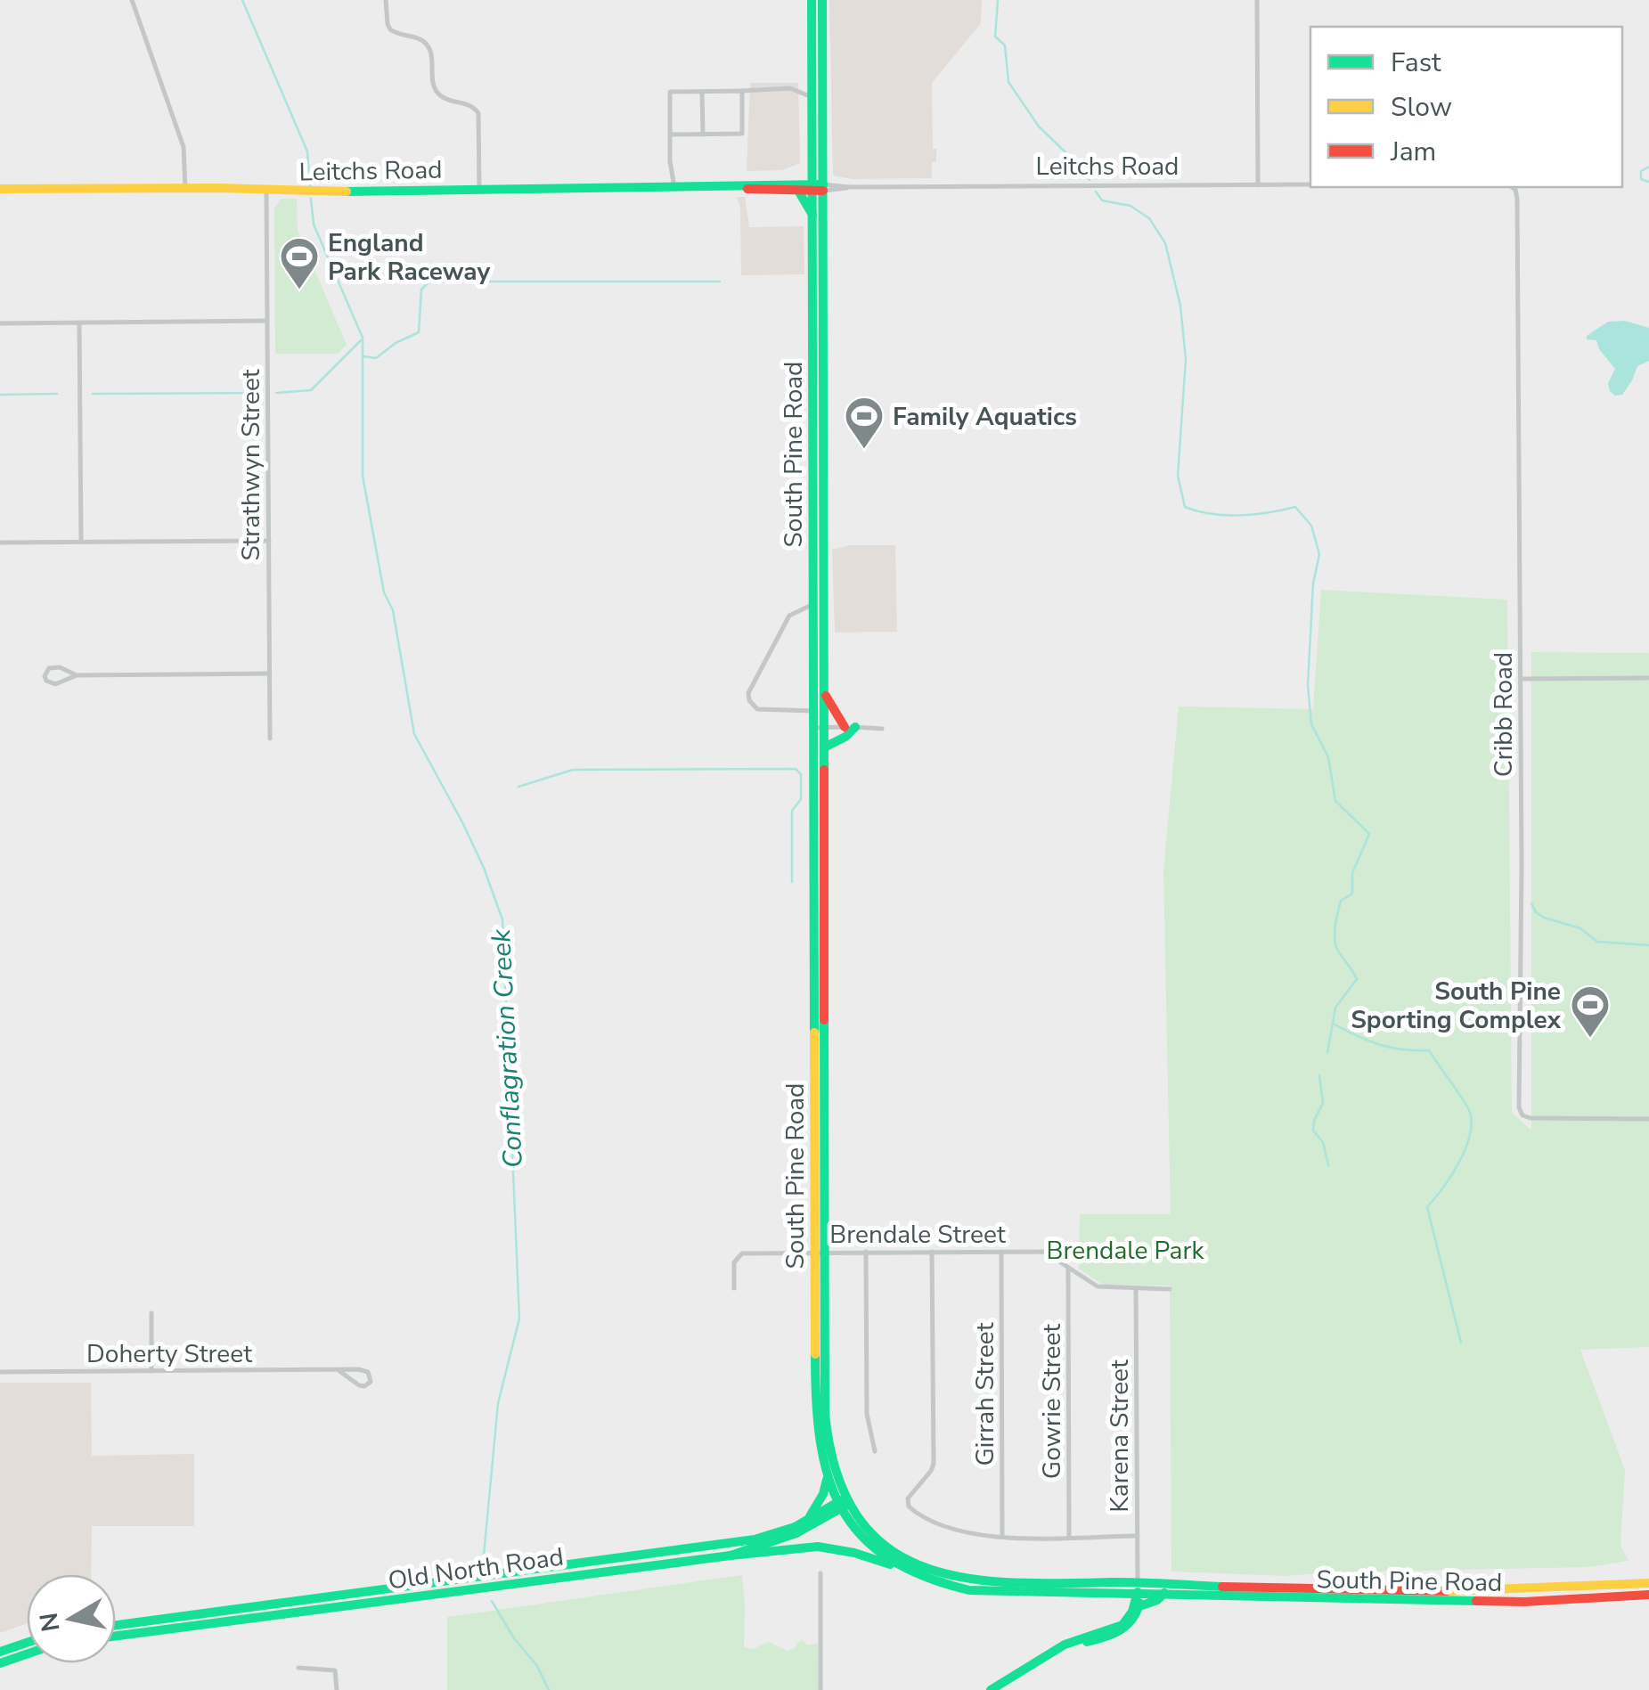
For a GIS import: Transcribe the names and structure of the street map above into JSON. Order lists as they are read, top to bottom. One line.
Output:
{"streets":{"main road":["Leitchs Road","South Pine Road","Old North Road"],"street":["Strathwyn Street","Cribb Road","Brendale Street","Doherty Street","Girrah Street","Gowrie Street","Karena Street"]},"crossings":[["Leitchs Road","South Pine Road"],["Leitchs Road","Strathwyn Street"],["South Pine Road","Brendale Street"],["South Pine Road","Karena Street"],["South Pine Road","Old North Road"],["Brendale Street","Girrah Street"],["Brendale Street","Gowrie Street"],["Brendale Street","Karena Street"]],"water":["Conflagration Creek"],"parks":["Brendale Park"],"places":{"sports":["England Park Raceway","Family Aquatics","South Pine Sporting Complex"]},"legend":["Fast","Slow","Jam"],"north":"left"}
